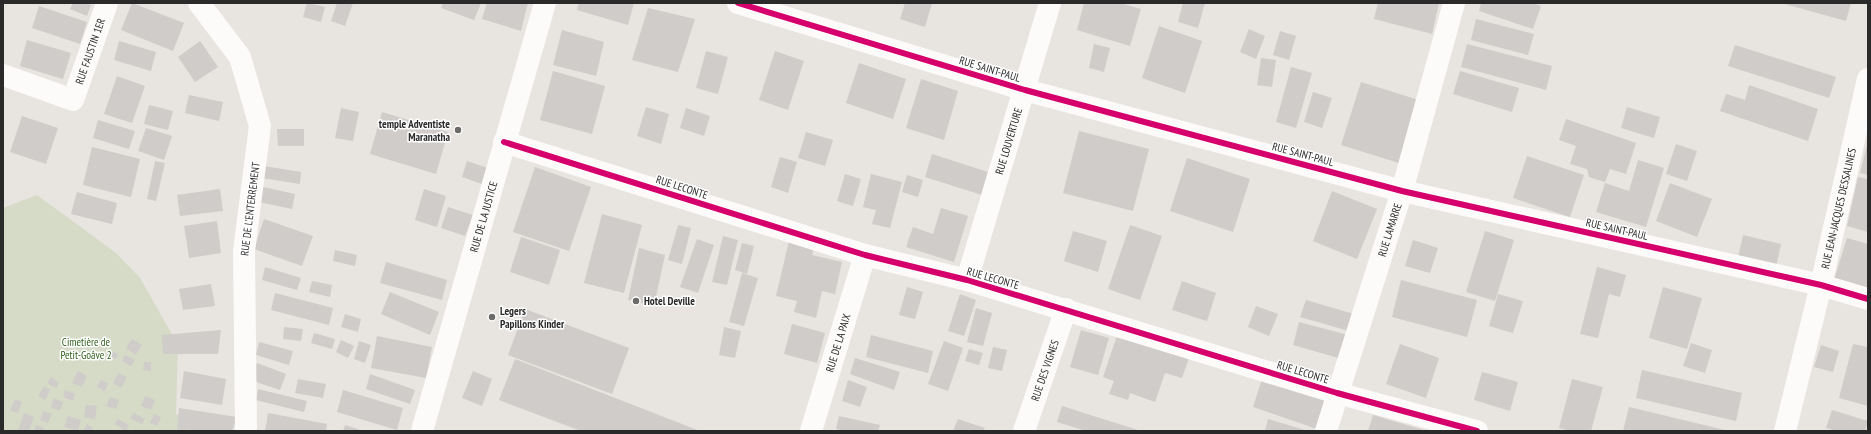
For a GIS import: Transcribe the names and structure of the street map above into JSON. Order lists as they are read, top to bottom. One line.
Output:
{"streets":{"street":["RUE FAUSTIN 1ER","RUE SAINT-PAUL","RUE LOUVERTURE","RUE LECONTE","RUE DE L'ENTERREMENT","RUE JEAN-JACQUES DESSALINES","RUE DE LA JUSTICE","RUE LAMARRE","RUE DE LA PAIX","RUE DES VIGNES"]},"crossings":[["RUE SAINT-PAUL","RUE LOUVERTURE"],["RUE SAINT-PAUL","RUE JEAN-JACQUES DESSALINES"],["RUE SAINT-PAUL","RUE LAMARRE"],["RUE LOUVERTURE","RUE LECONTE"],["RUE LECONTE","RUE DE LA JUSTICE"],["RUE LECONTE","RUE LAMARRE"],["RUE LECONTE","RUE DE LA PAIX"],["RUE LECONTE","RUE DES VIGNES"]],"parks":["Cimetière de Petit-Goâve 2"],"places":["temple Adventiste Maranatha","Hotel Deville","Legers Papillons Kinder"]}
